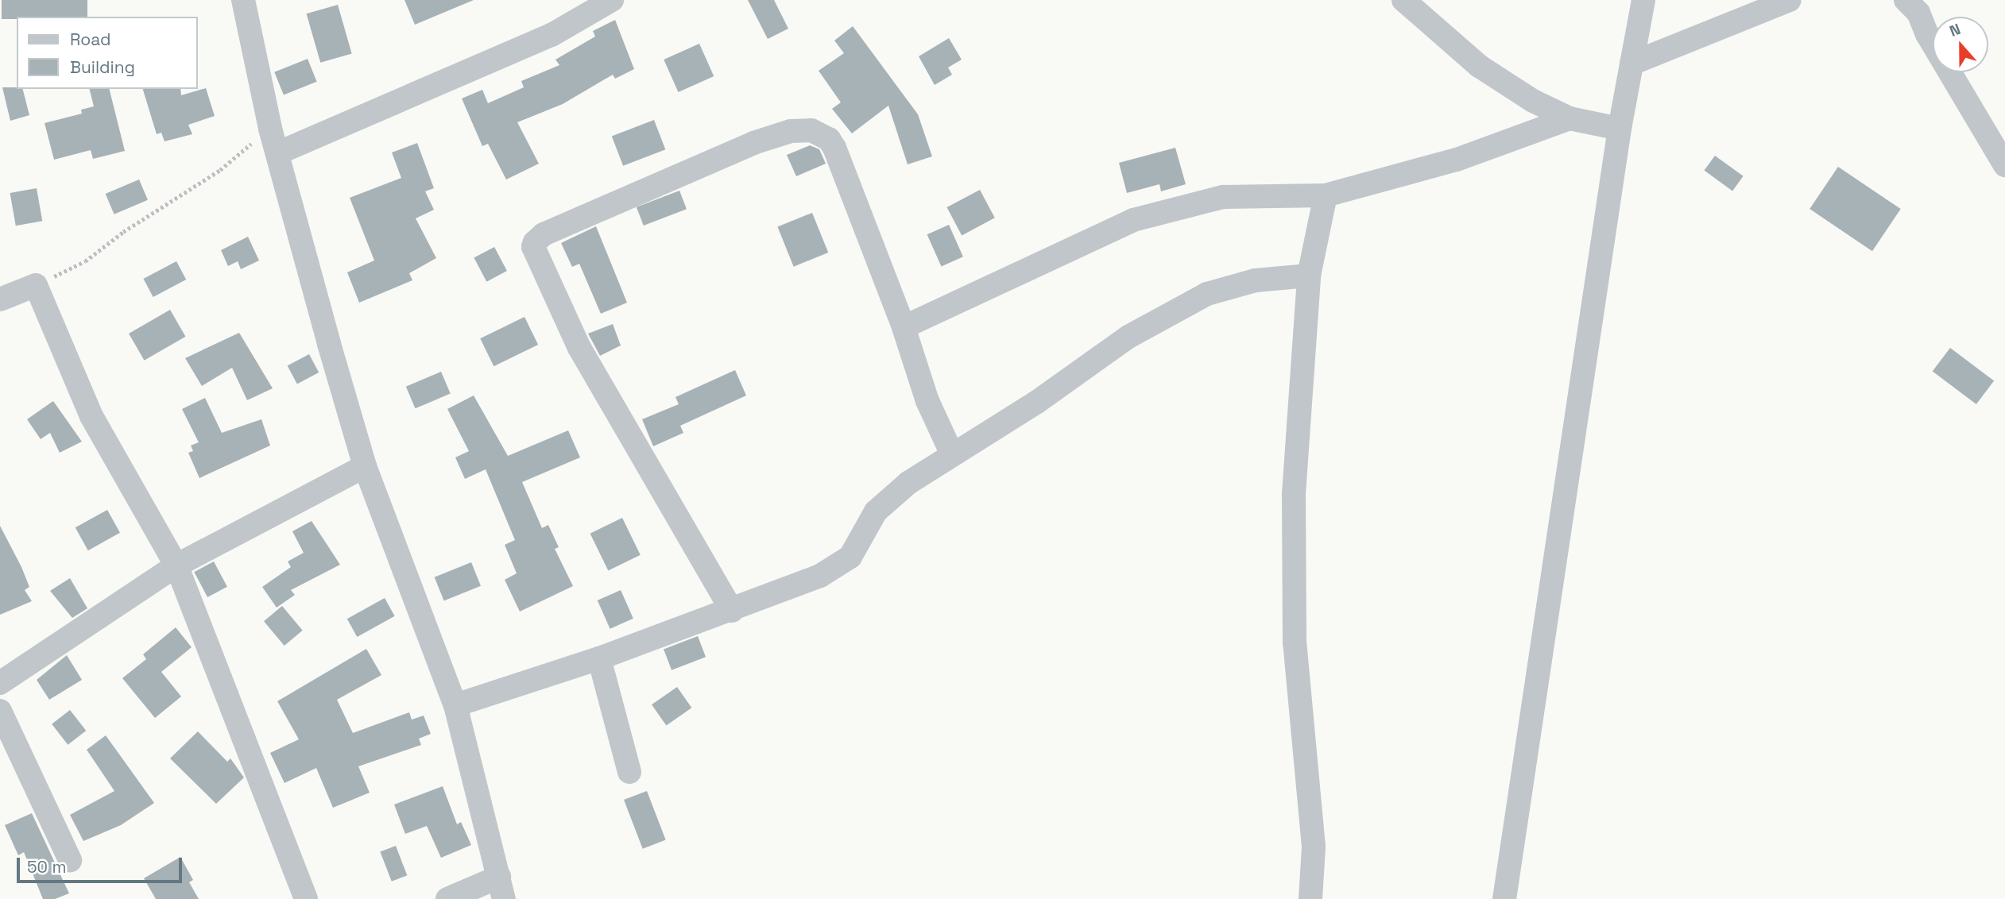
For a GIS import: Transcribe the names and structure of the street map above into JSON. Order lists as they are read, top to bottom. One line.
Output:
{"legend":["Road","Building"],"scale_bar":"50 m","north":"top"}
